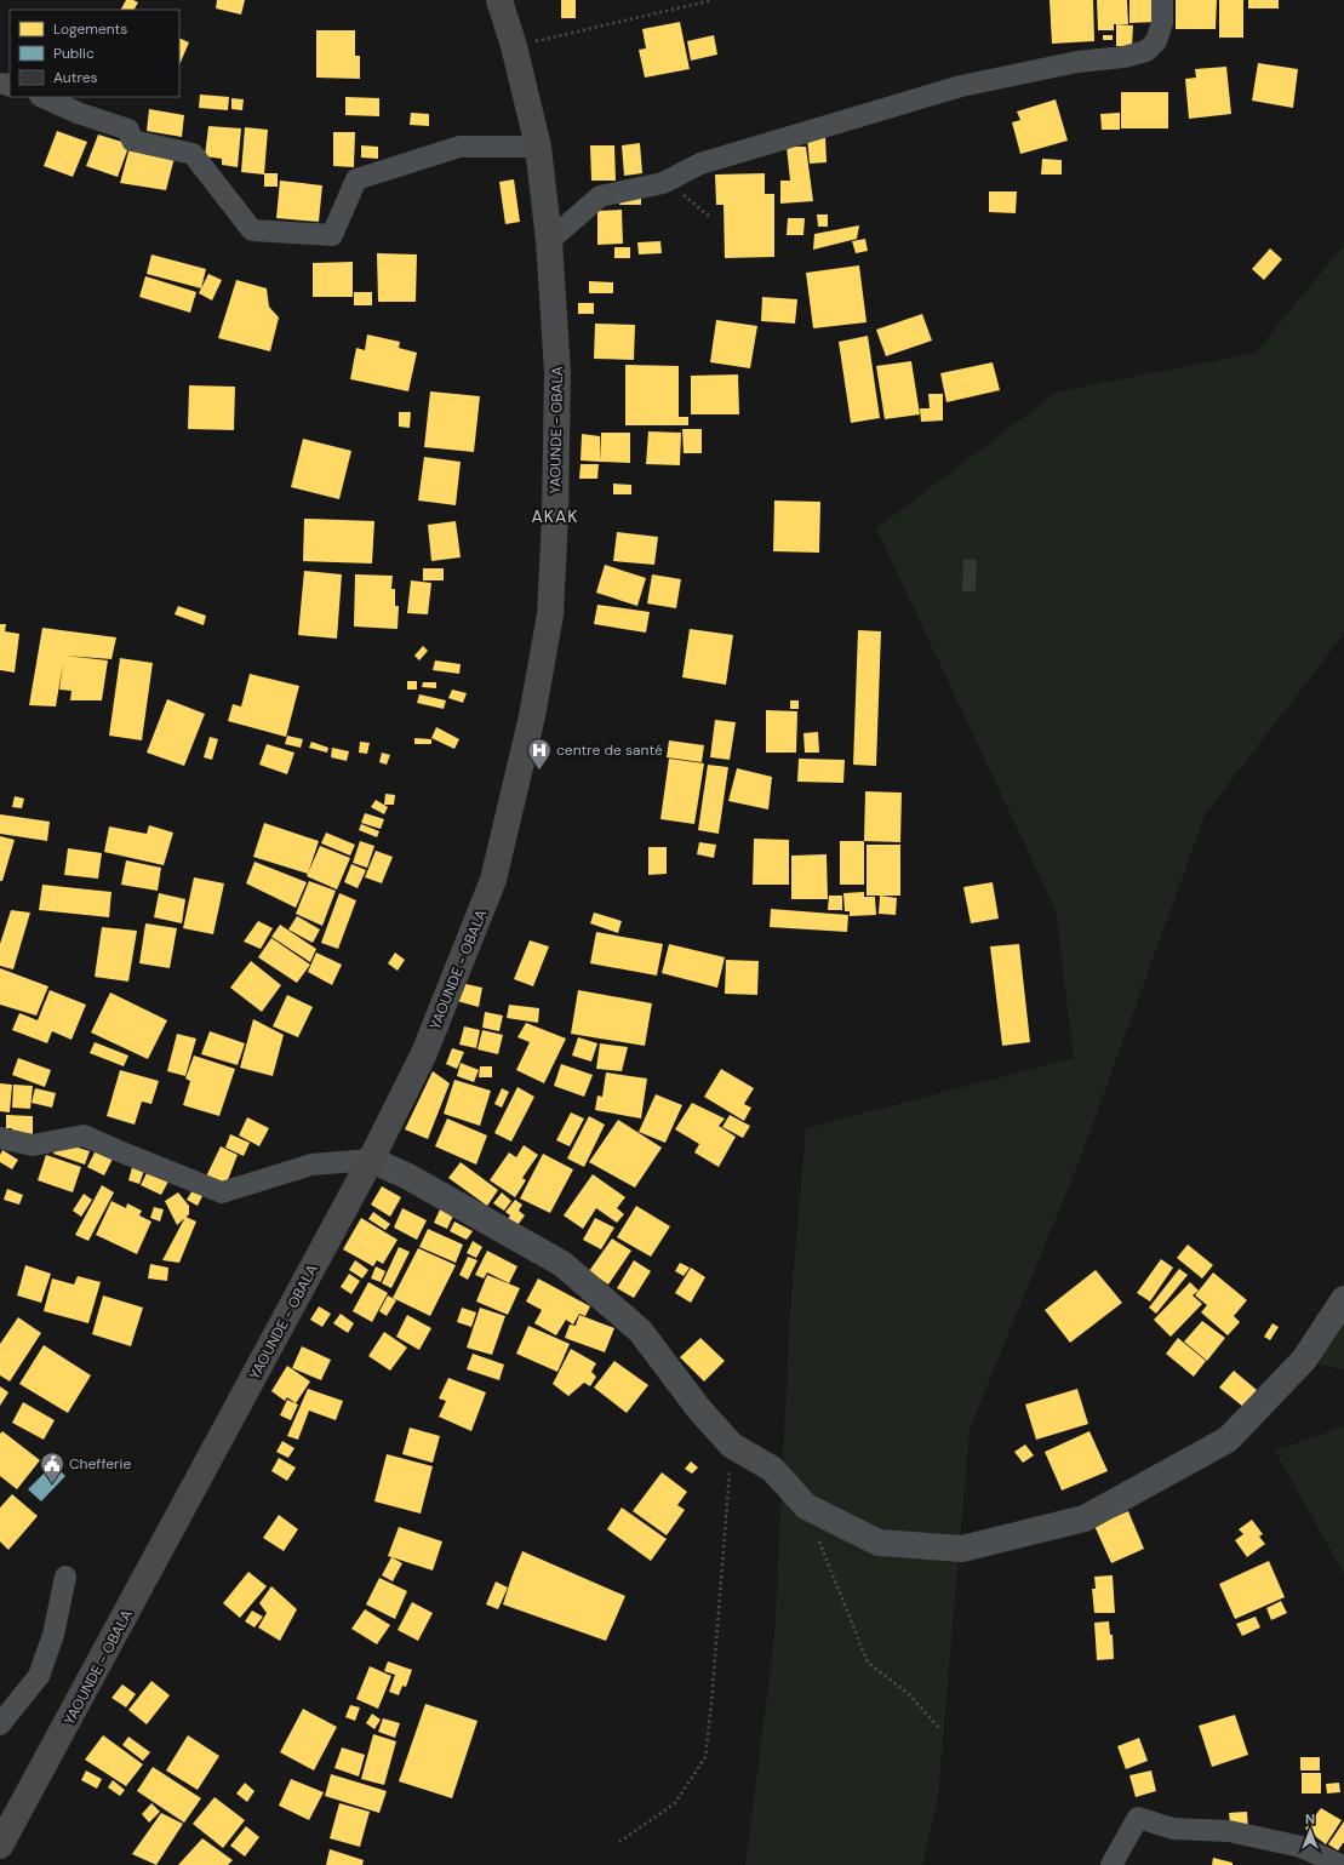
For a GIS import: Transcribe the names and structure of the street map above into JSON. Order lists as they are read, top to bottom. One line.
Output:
{"streets":{"highway":["YAOUNDE - OBALA"]},"districts":["AKAK"],"places":{"hospital":["centre de santé"],"public building":["Chefferie"]},"legend":["Logements","Public","Autres"],"north":"top"}
